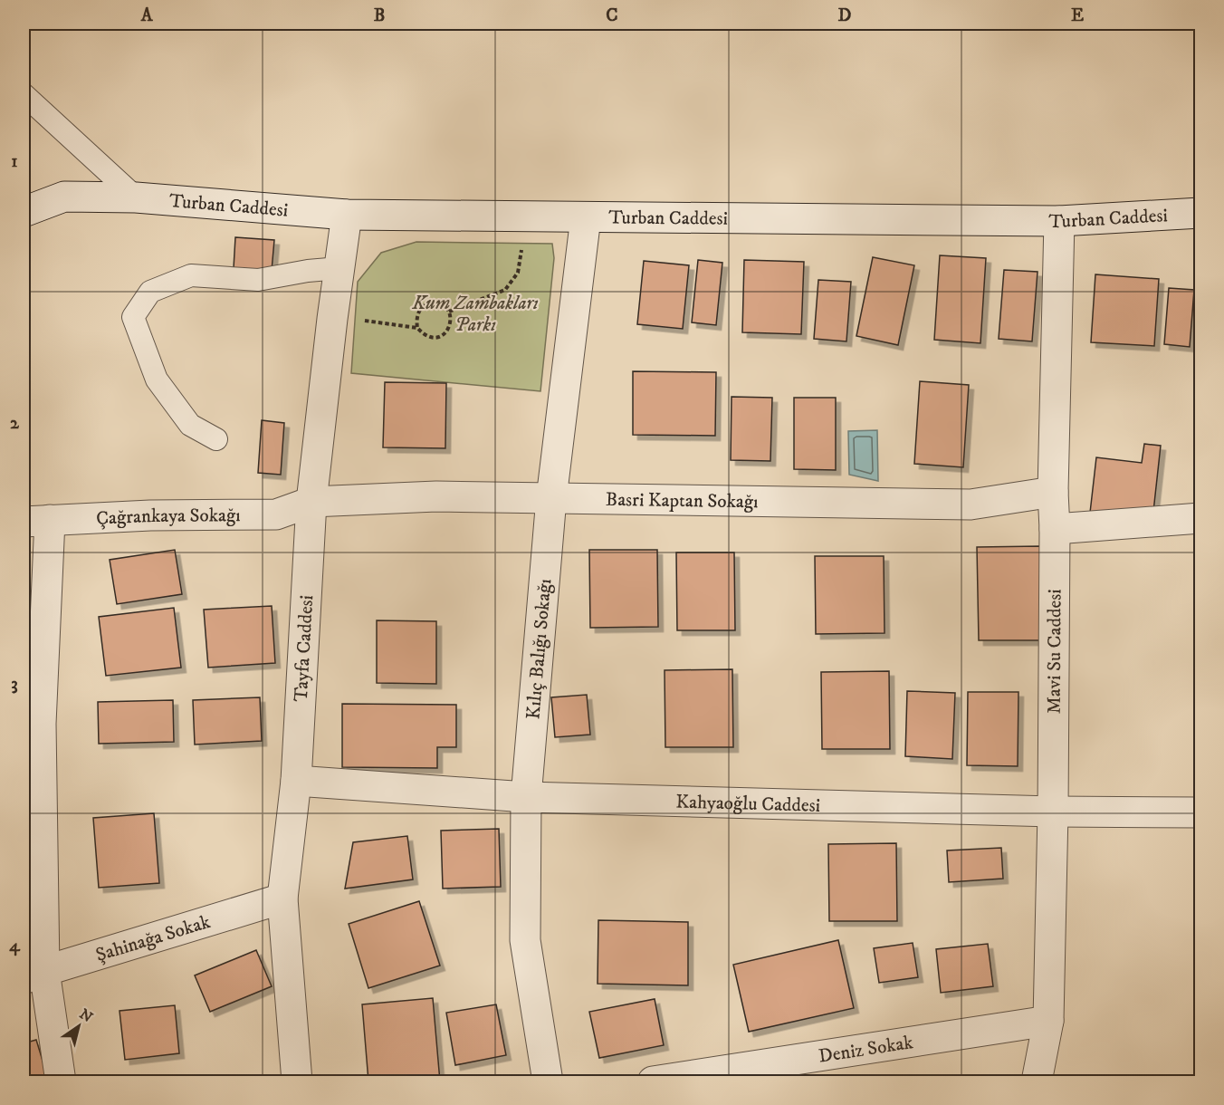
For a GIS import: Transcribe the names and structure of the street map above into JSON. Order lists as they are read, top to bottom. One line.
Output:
{"streets":{"street":["Turban Caddesi","Basri Kaptan Sokağı","Çağrankaya Sokağı","Tayfa Caddesi","Kılıç Balığı Sokağı","Mavi Su Caddesi","Kahyaoğlu Caddesi","Şahinağa Sokak","Deniz Sokak"]},"crossings":[["Turban Caddesi","Tayfa Caddesi"],["Turban Caddesi","Kılıç Balığı Sokağı"],["Turban Caddesi","Mavi Su Caddesi"],["Basri Kaptan Sokağı","Çağrankaya Sokağı"],["Basri Kaptan Sokağı","Tayfa Caddesi"],["Basri Kaptan Sokağı","Kılıç Balığı Sokağı"],["Basri Kaptan Sokağı","Mavi Su Caddesi"],["Çağrankaya Sokağı","Tayfa Caddesi"],["Tayfa Caddesi","Kahyaoğlu Caddesi"],["Tayfa Caddesi","Şahinağa Sokak"],["Kılıç Balığı Sokağı","Kahyaoğlu Caddesi"],["Mavi Su Caddesi","Kahyaoğlu Caddesi"],["Mavi Su Caddesi","Deniz Sokak"]],"parks":["Kum Zambakları Parkı"],"north":"top right","grid":{"columns":["A","B","C","D","E"],"rows":["1","2","3","4"]}}
